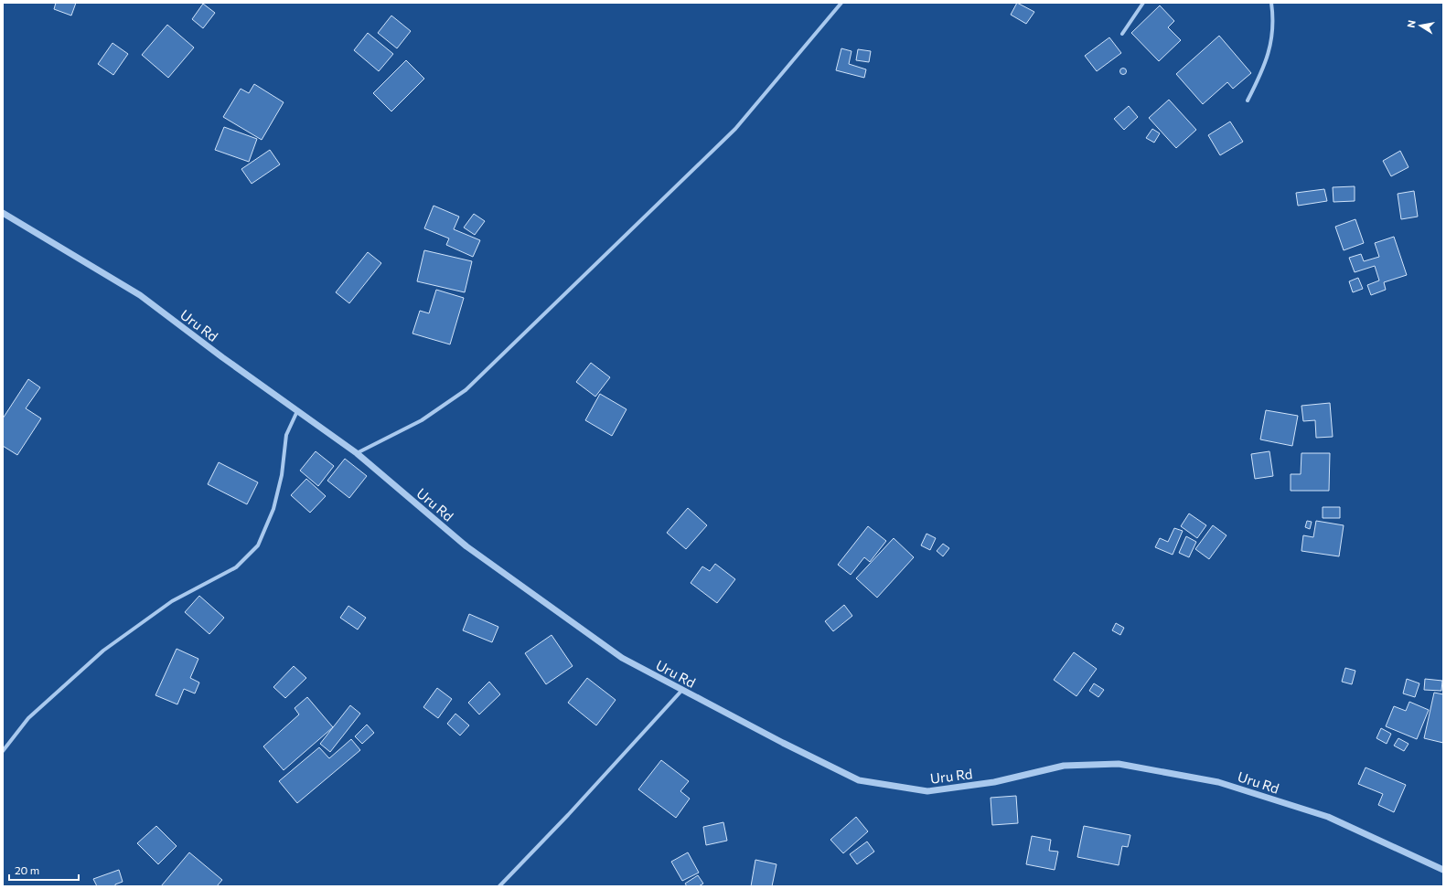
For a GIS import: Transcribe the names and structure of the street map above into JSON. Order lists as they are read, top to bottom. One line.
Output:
{"streets":{"street":["Uru Rd"]},"scale_bar":"20 m","north":"left"}
